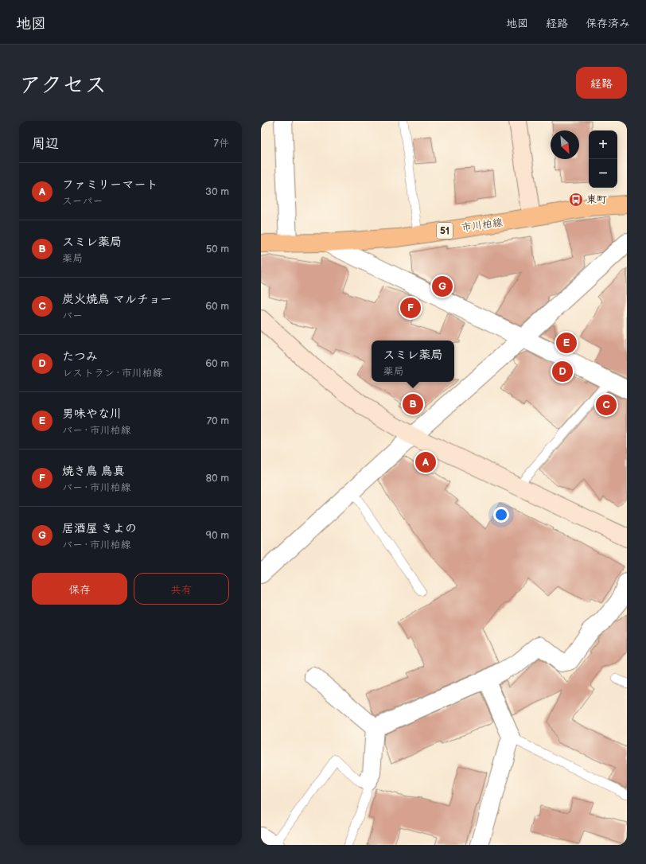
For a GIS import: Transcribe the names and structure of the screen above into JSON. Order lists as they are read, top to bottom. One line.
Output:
{"streets":{"main road":["市川柏線","51"]},"places":{"bus stop":["東町"]},"north":"bottom right","page":{"header":"地図","nav":["地図","経路","保存済み"],"title":"アクセス","buttons":["経路",["保存","共有"]],"heading":["周辺","7件"],"map_buttons":["+","−"],"list":[{"mark":"A","name":"ファミリーマート","note":"スーパー","value":"30 m"},{"mark":"B","name":"スミレ薬局","note":"薬局","value":"50 m"},{"mark":"C","name":"炭火焼鳥 マルチョー","note":"バー","value":"60 m"},{"mark":"D","name":"たつみ","note":"レストラン · 市川柏線","value":"60 m"},{"mark":"E","name":"男味やな川","note":"バー · 市川柏線","value":"70 m"},{"mark":"F","name":"焼き鳥 鳥真","note":"バー · 市川柏線","value":"80 m"},{"mark":"G","name":"居酒屋 きよの","note":"バー · 市川柏線","value":"90 m"}],"pins":["G","F","E","D","B","C","A"],"popup":["スミレ薬局","薬局"]}}
